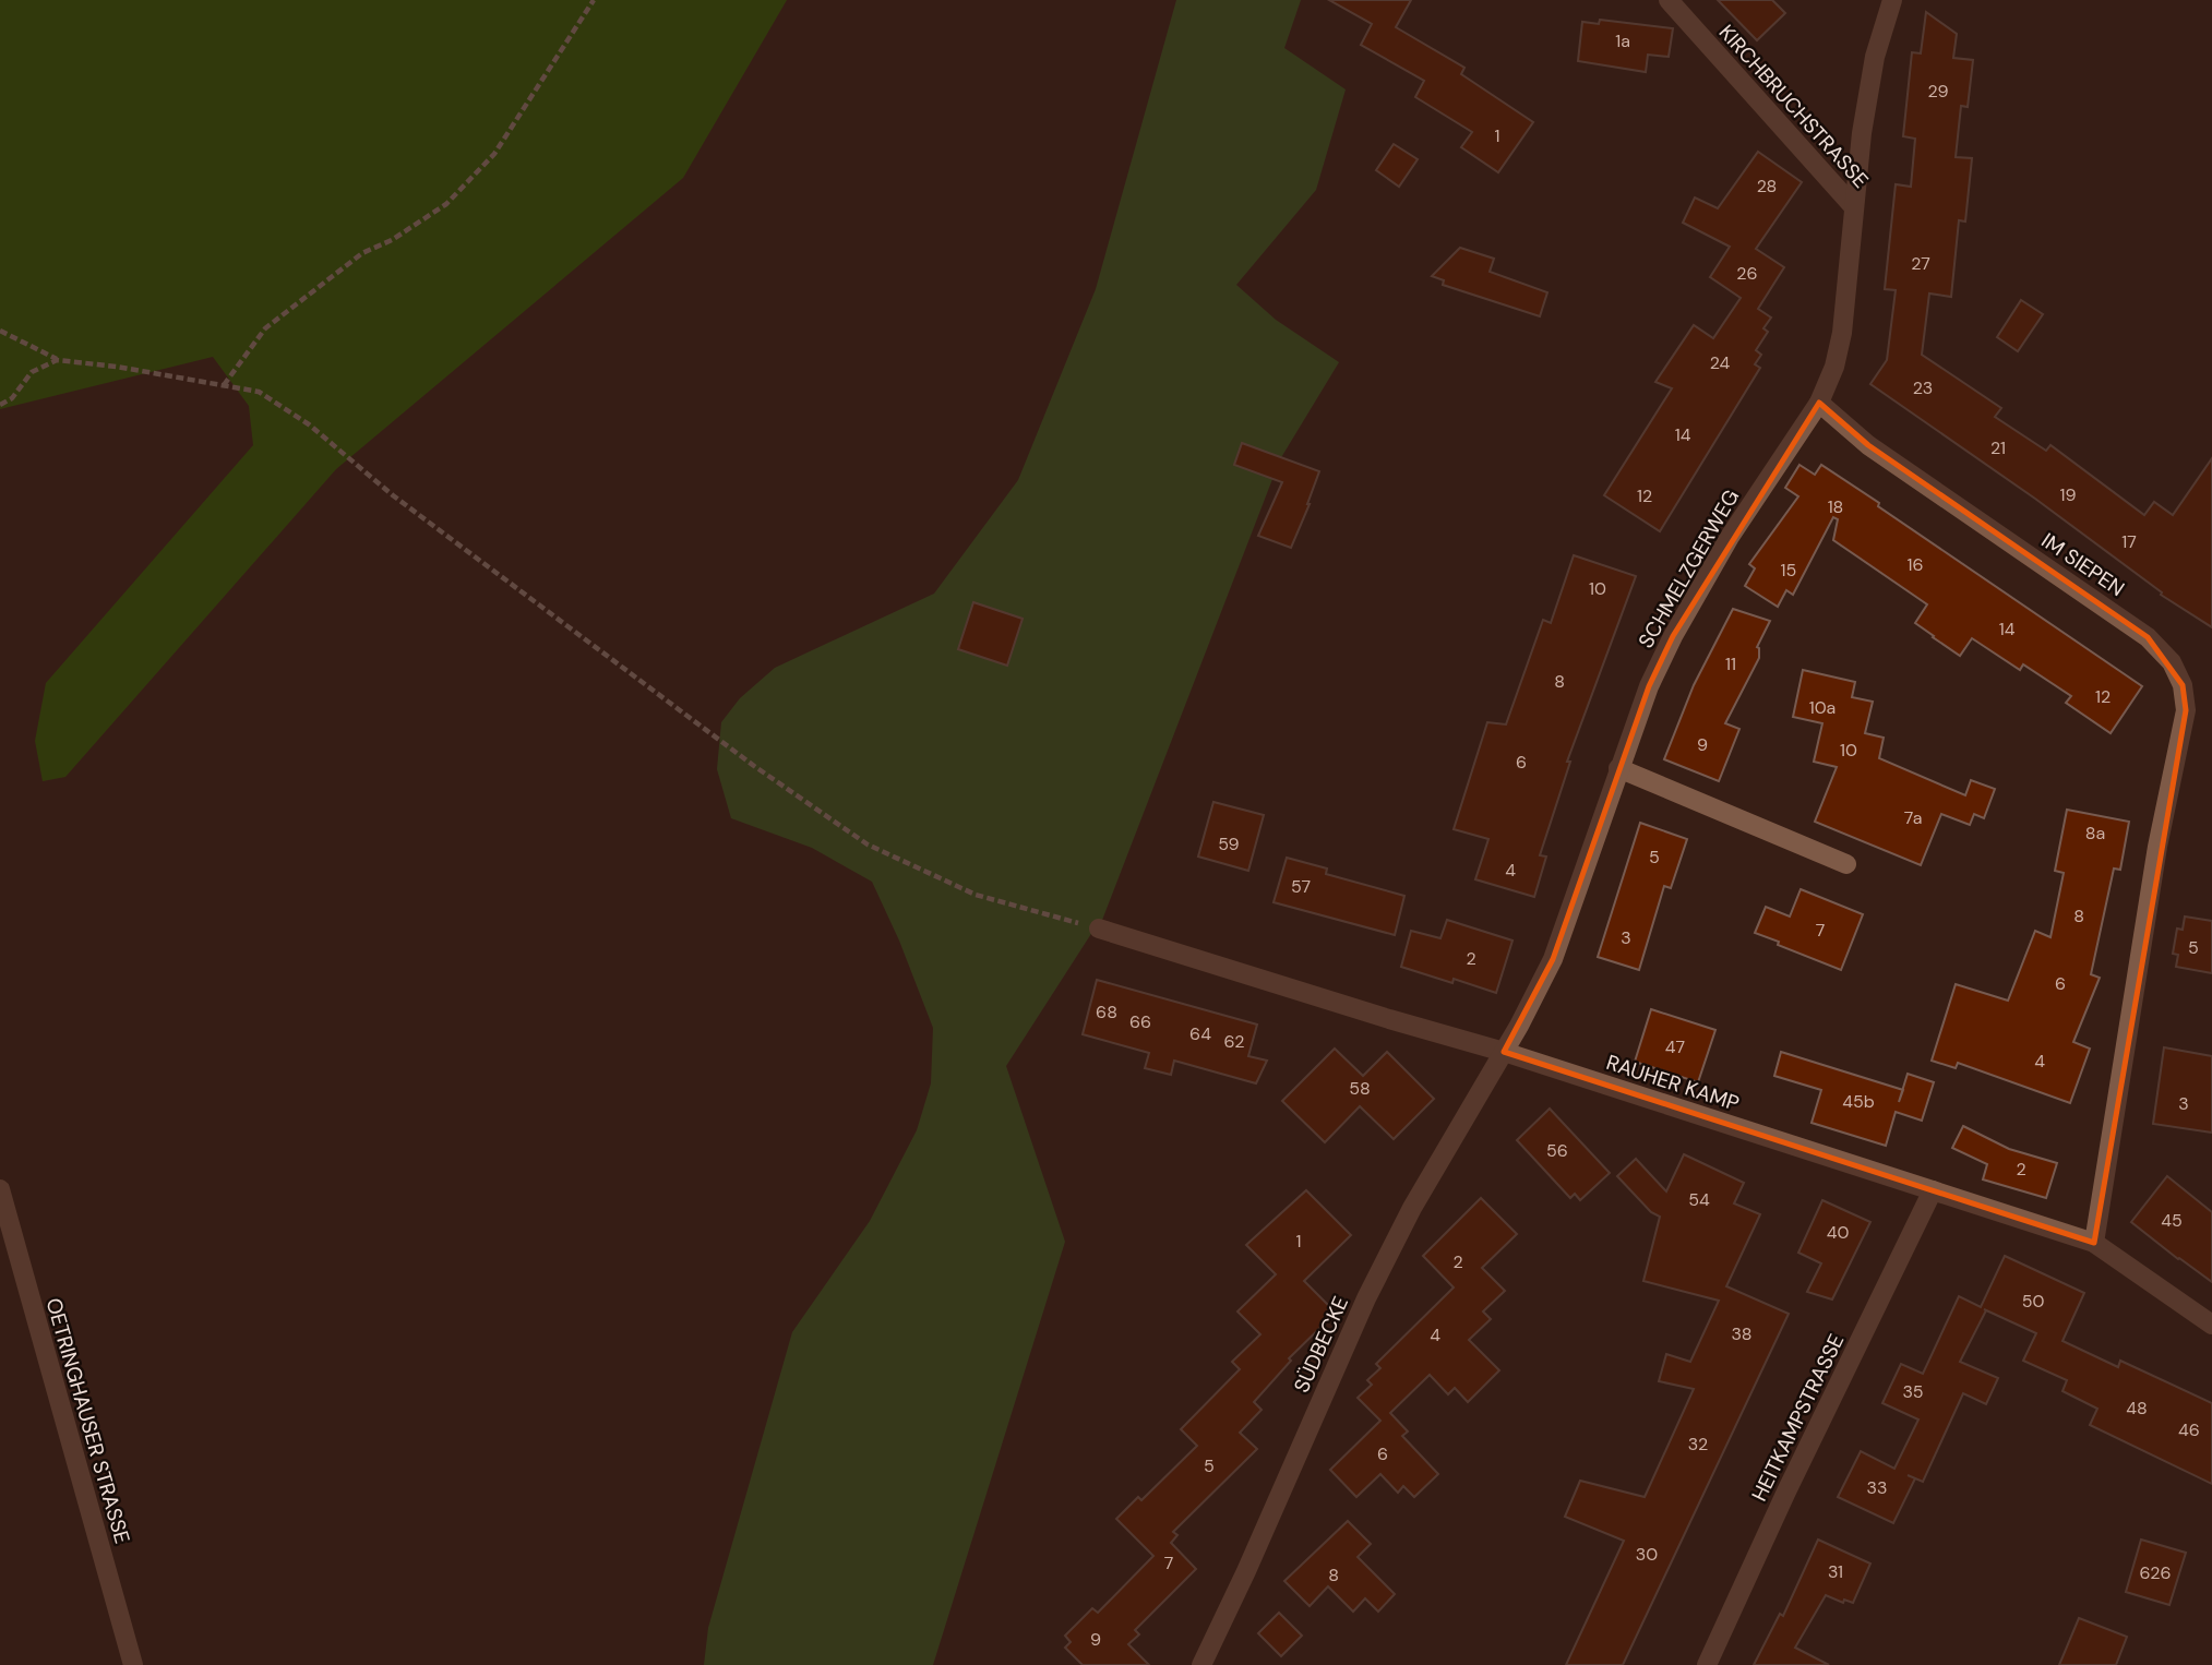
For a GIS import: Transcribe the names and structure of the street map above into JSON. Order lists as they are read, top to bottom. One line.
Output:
{"streets":{"street":["KIRCHBRUCHSTRASSE","IM SIEPEN","SCHMELZGERWEG","RAUHER KAMP","SÜDBECKE","HEITKAMPSTRASSE","OETRINGHAUSER STRASSE"]},"crossings":[["IM SIEPEN","SCHMELZGERWEG"],["IM SIEPEN","RAUHER KAMP"],["SCHMELZGERWEG","RAUHER KAMP"],["SCHMELZGERWEG","SÜDBECKE"],["RAUHER KAMP","SÜDBECKE"],["RAUHER KAMP","HEITKAMPSTRASSE"]],"house_numbers":["1a","29","1","28","27","26","24","23","14","21","19","12","18","17","16","15","10","14","11","8","12","10a","9","10","6","7a","8a","59","5","4","57","8","7","3","5","2","6","68","66","64","62","47","4","58","45b","3","56","2","54","45","40","1","2","50","38","4","35","48","46","32","6","5","33","30","7","31","626","8","9"]}
